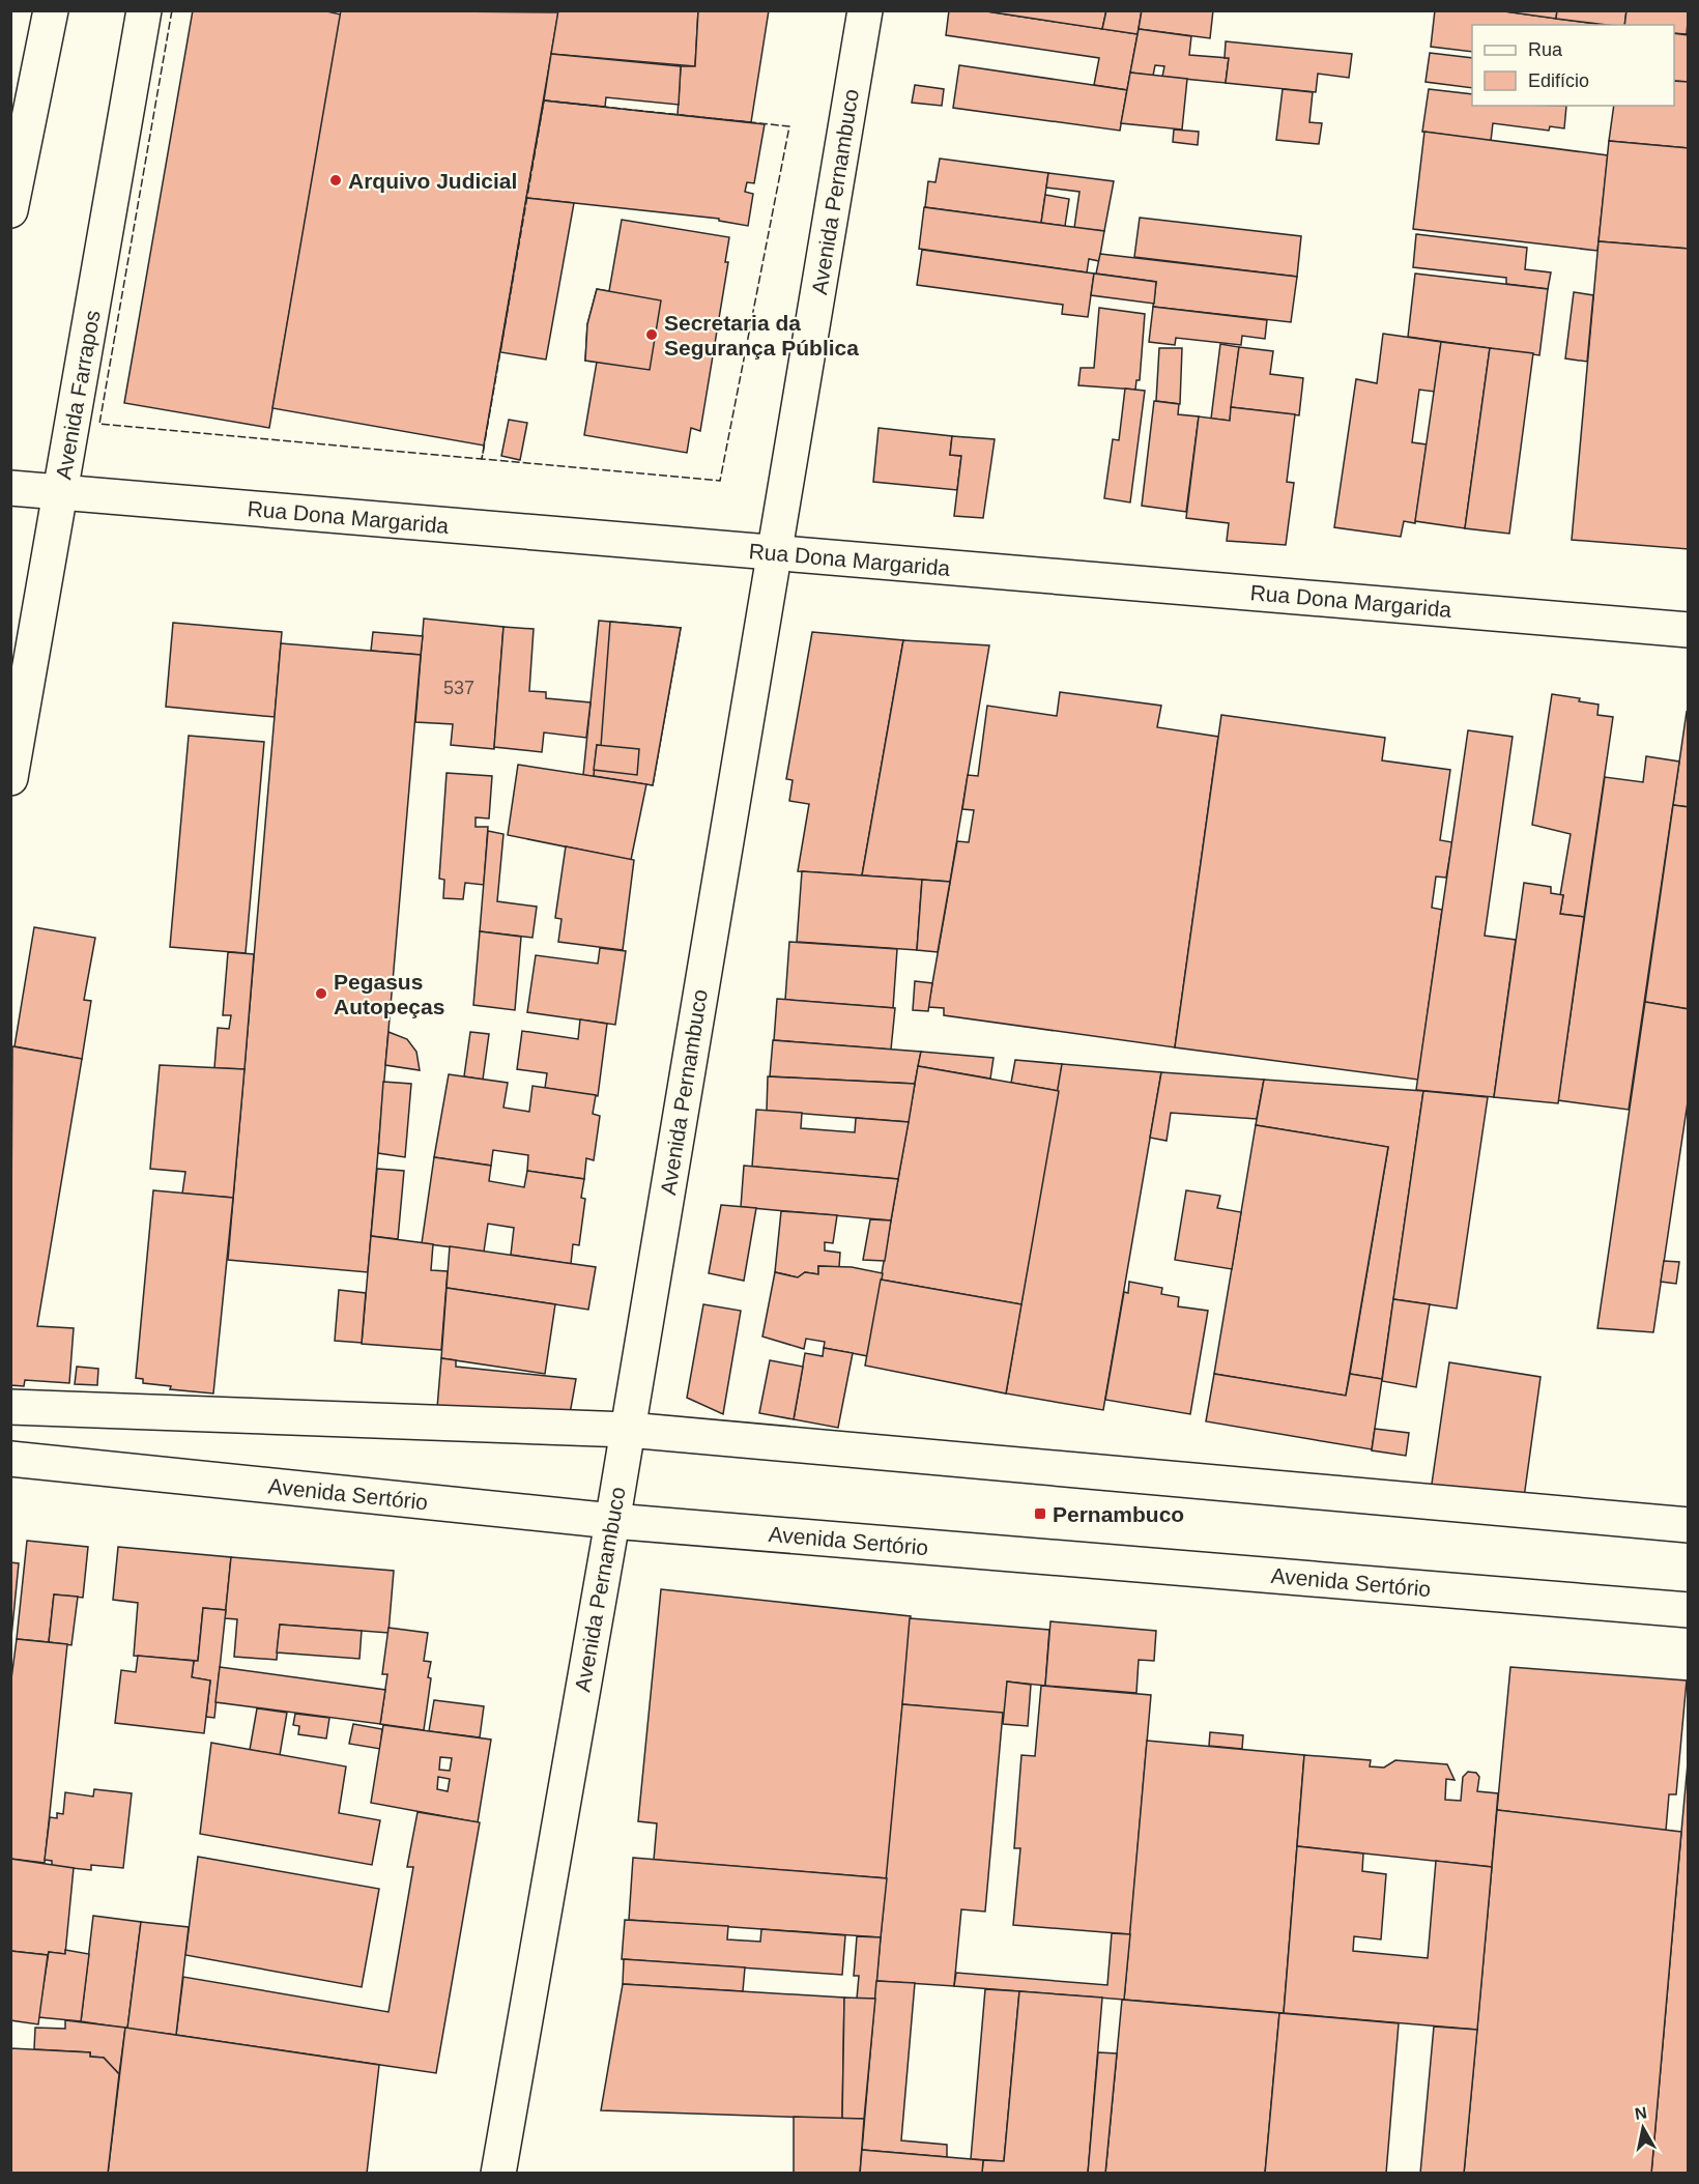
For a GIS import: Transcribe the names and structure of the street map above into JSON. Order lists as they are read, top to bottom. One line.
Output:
{"streets":{"main road":["Avenida Pernambuco","Avenida Farrapos","Rua Dona Margarida","Avenida Sertório"]},"crossings":[["Avenida Pernambuco","Rua Dona Margarida"],["Avenida Pernambuco","Avenida Sertório"],["Avenida Farrapos","Rua Dona Margarida"]],"places":{"other":["Arquivo Judicial","Secretaria da Segurança Pública","Pegasus Autopeças"],"transit":["Pernambuco"]},"house_numbers":["537"],"legend":["Rua","Edifício"],"north":"top"}
